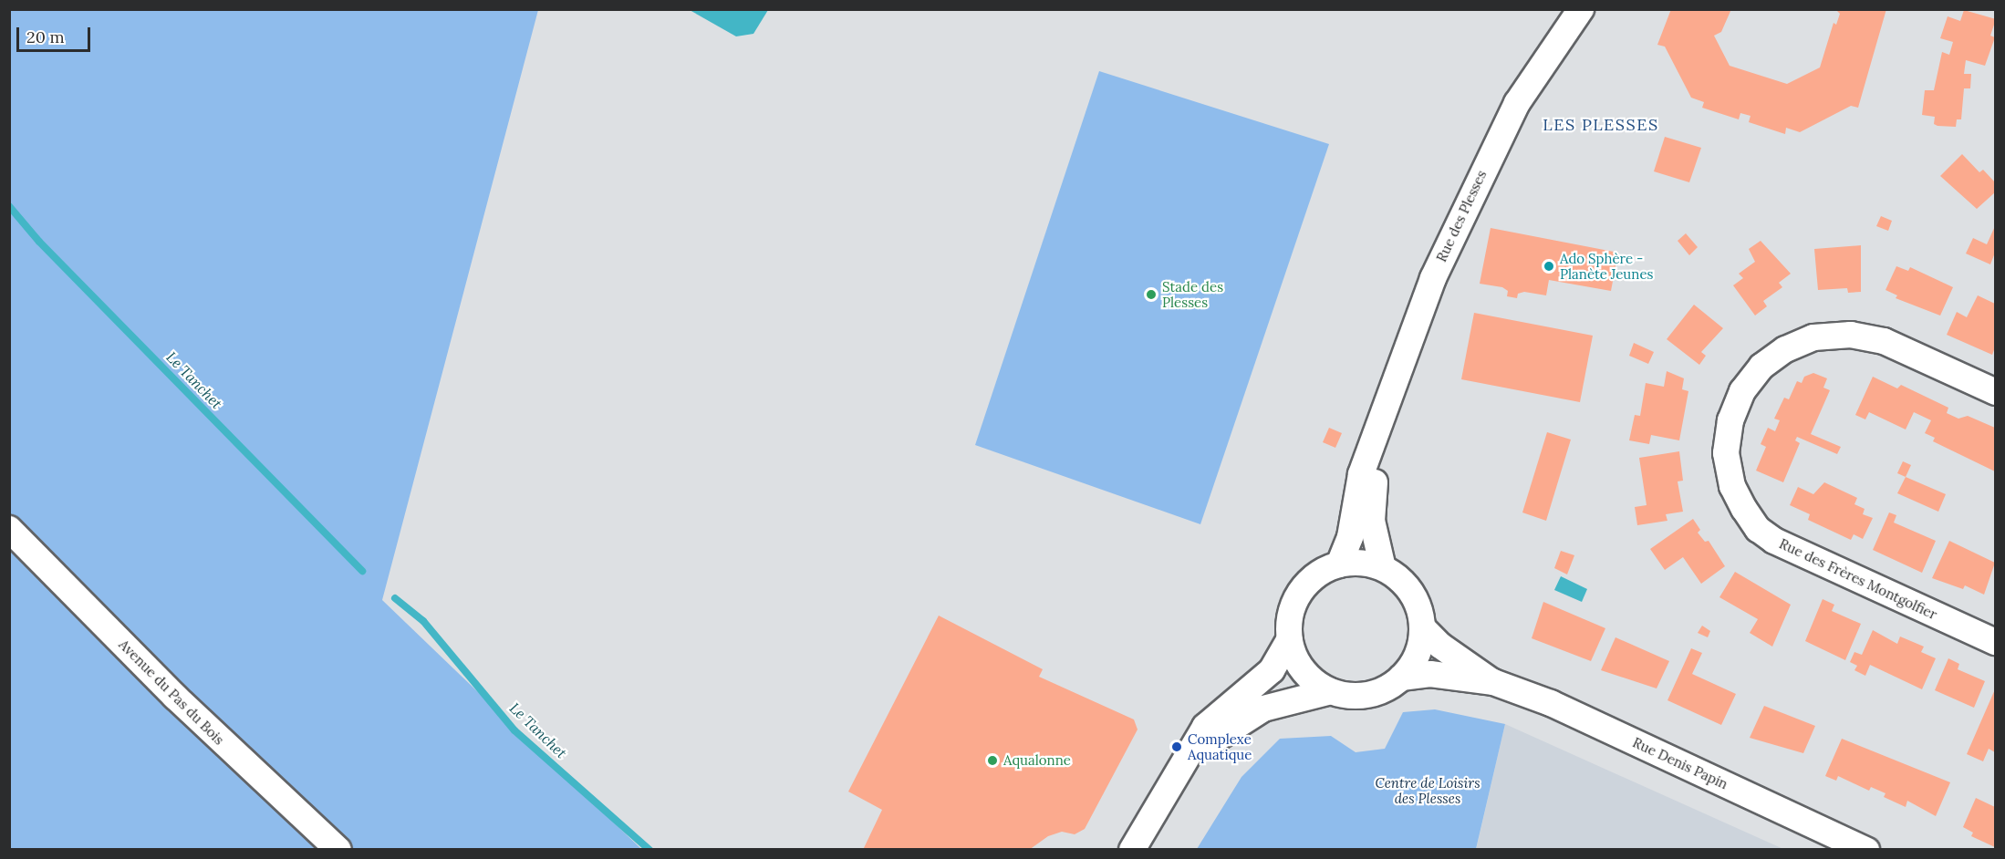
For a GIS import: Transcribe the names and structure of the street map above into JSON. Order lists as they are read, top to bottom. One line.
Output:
{"streets":{"street":["Rue des Plesses","Rue des Frères Montgolfier","Avenue du Pas du Bois","Rue Denis Papin"]},"crossings":[["Rue des Plesses","Rue Denis Papin"]],"districts":["LES PLESSES"],"water":["Le Tanchet"],"parks":["Centre de Loisirs des Plesses"],"places":["Ado Sphère - Planète Jeunes","Stade des Plesses","Complexe Aquatique","Aqualonne"],"scale_bar":"20 m"}
